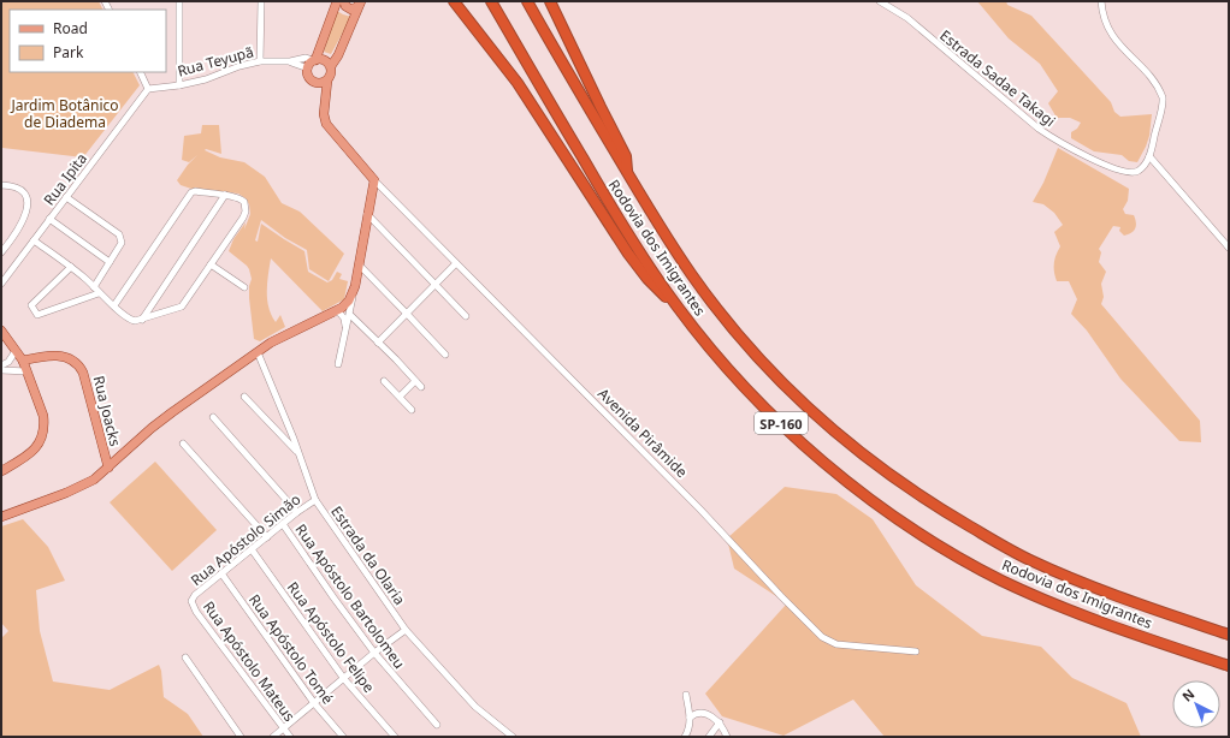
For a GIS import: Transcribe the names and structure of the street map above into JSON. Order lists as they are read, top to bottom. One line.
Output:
{"streets":{"highway":["Rodovia dos Imigrantes","SP-160"],"main road":["Rua Joacks"],"street":["Rua Teyupã","Estrada Sadae Takagi","Rua Ipita","Avenida Pirâmide","Rua Apóstolo Simão","Estrada da Olaria","Rua Apóstolo Bartolomeu","Rua Apóstolo Felipe","Rua Apóstolo Tomé","Rua Apóstolo Mateus"]},"crossings":[["Rua Teyupã","Rua Ipita"],["Rua Apóstolo Simão","Estrada da Olaria"],["Rua Apóstolo Simão","Rua Apóstolo Bartolomeu"],["Rua Apóstolo Simão","Rua Apóstolo Felipe"],["Rua Apóstolo Simão","Rua Apóstolo Tomé"],["Rua Apóstolo Simão","Rua Apóstolo Mateus"]],"parks":["Jardim Botânico de Diadema"],"legend":["Road","Park"],"north":"top left"}
